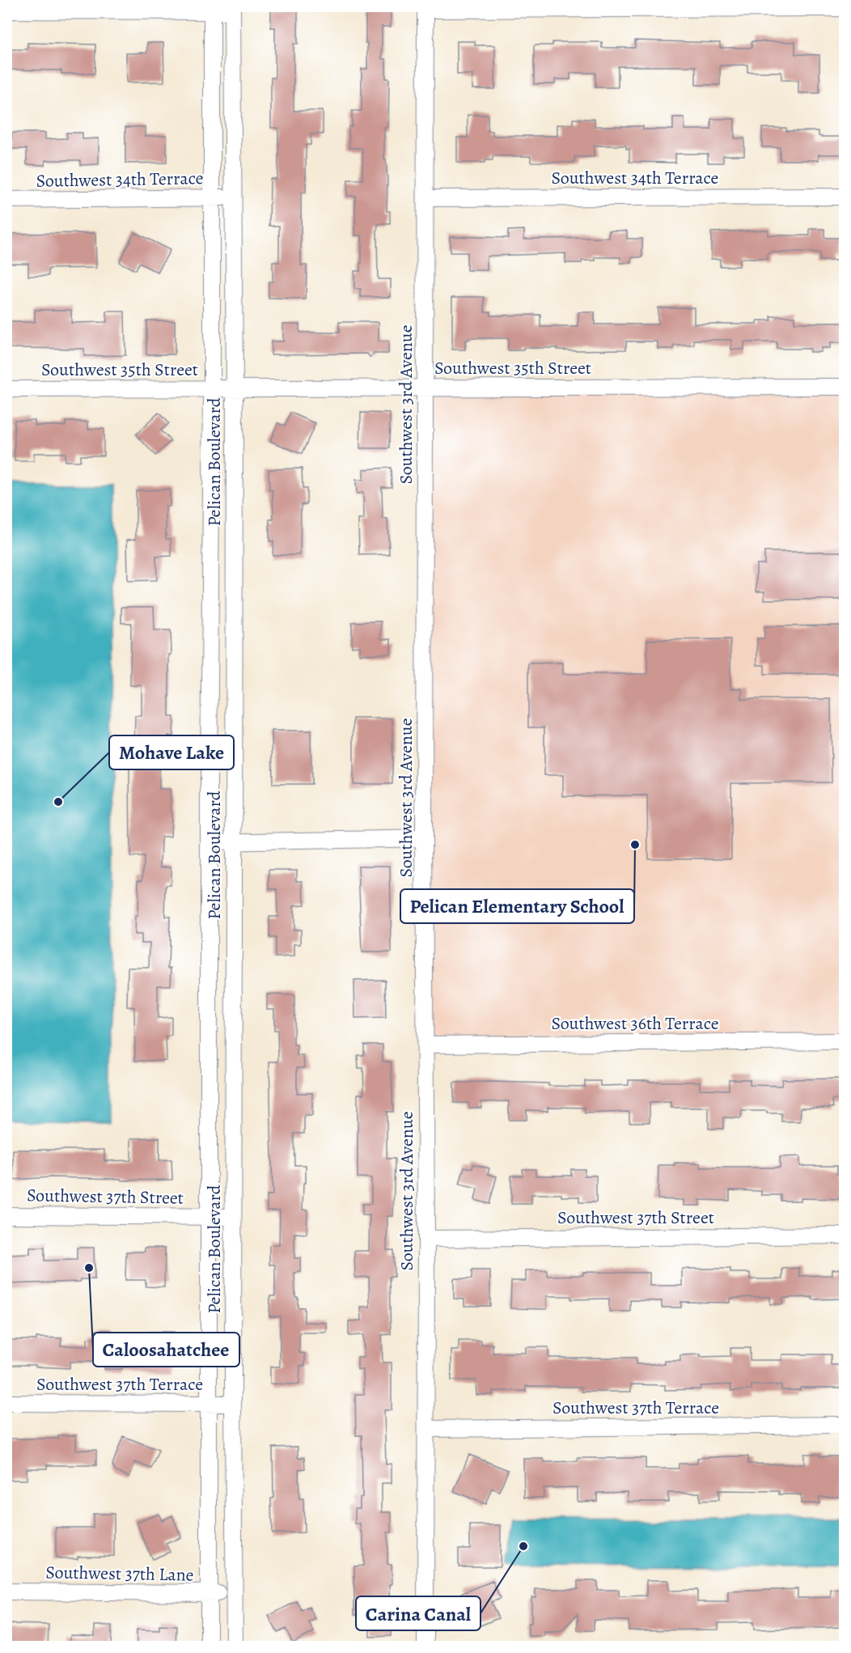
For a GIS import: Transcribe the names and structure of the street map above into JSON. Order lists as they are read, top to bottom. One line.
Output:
{"streets":{"street":["Southwest 34th Terrace","Southwest 35th Street","Southwest 3rd Avenue","Pelican Boulevard","Southwest 36th Terrace","Southwest 37th Street","Southwest 37th Terrace","Southwest 37th Lane"]},"crossings":[["Southwest 34th Terrace","Southwest 3rd Avenue"],["Southwest 34th Terrace","Pelican Boulevard"],["Southwest 35th Street","Southwest 3rd Avenue"],["Southwest 35th Street","Pelican Boulevard"],["Southwest 3rd Avenue","Southwest 36th Terrace"],["Southwest 3rd Avenue","Southwest 37th Street"],["Southwest 3rd Avenue","Southwest 37th Terrace"],["Pelican Boulevard","Southwest 37th Street"],["Pelican Boulevard","Southwest 37th Terrace"],["Pelican Boulevard","Southwest 37th Lane"]],"places":["Mohave Lake","Pelican Elementary School","Caloosahatchee","Carina Canal"]}
